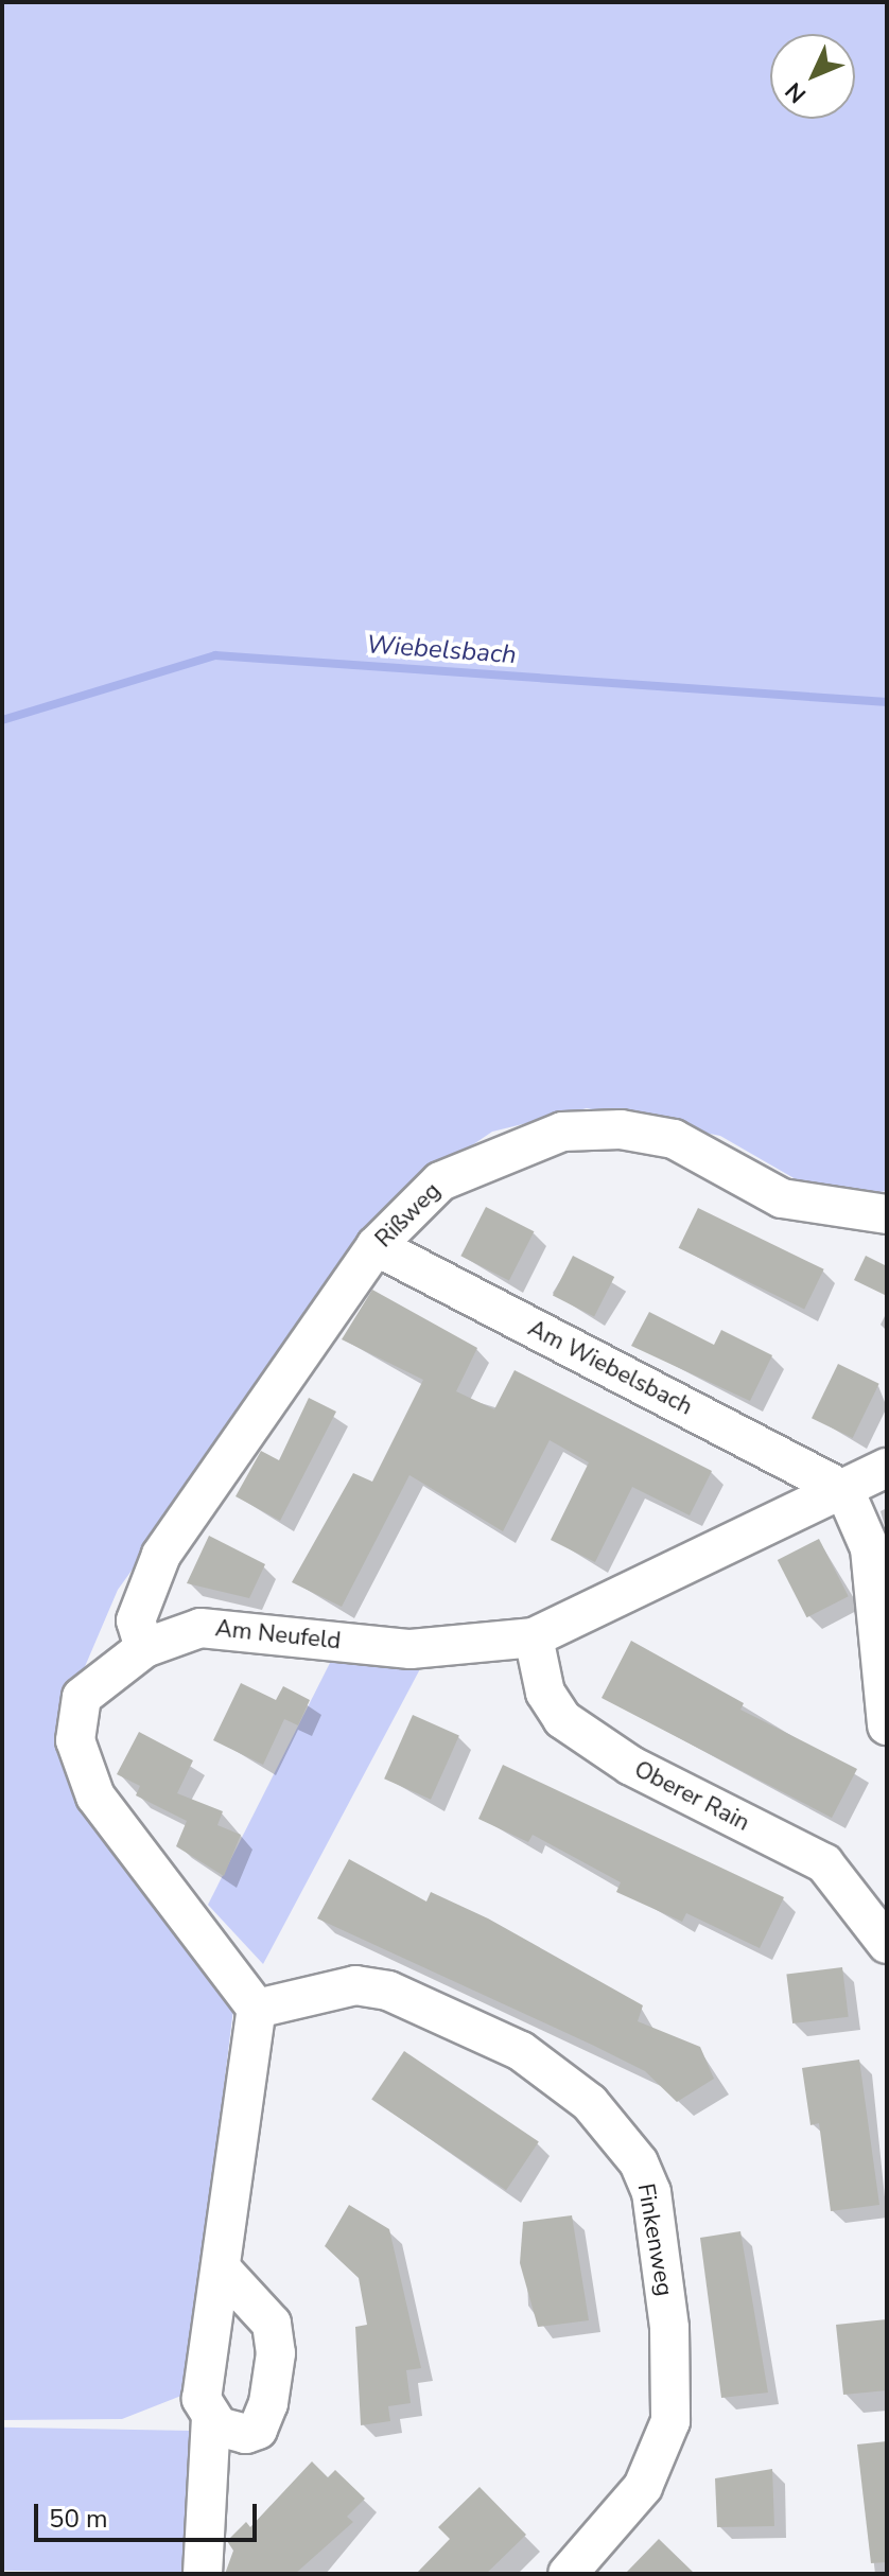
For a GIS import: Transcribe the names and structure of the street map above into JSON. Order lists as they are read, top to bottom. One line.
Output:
{"streets":{"street":["Rißweg","Am Wiebelsbach","Am Neufeld","Oberer Rain","Finkenweg"]},"crossings":[["Rißweg","Am Wiebelsbach"],["Rißweg","Am Neufeld"],["Am Wiebelsbach","Am Neufeld"],["Am Neufeld","Oberer Rain"],["Am Neufeld","Finkenweg"]],"water":["Wiebelsbach"],"scale_bar":"50 m","north":"bottom left"}
